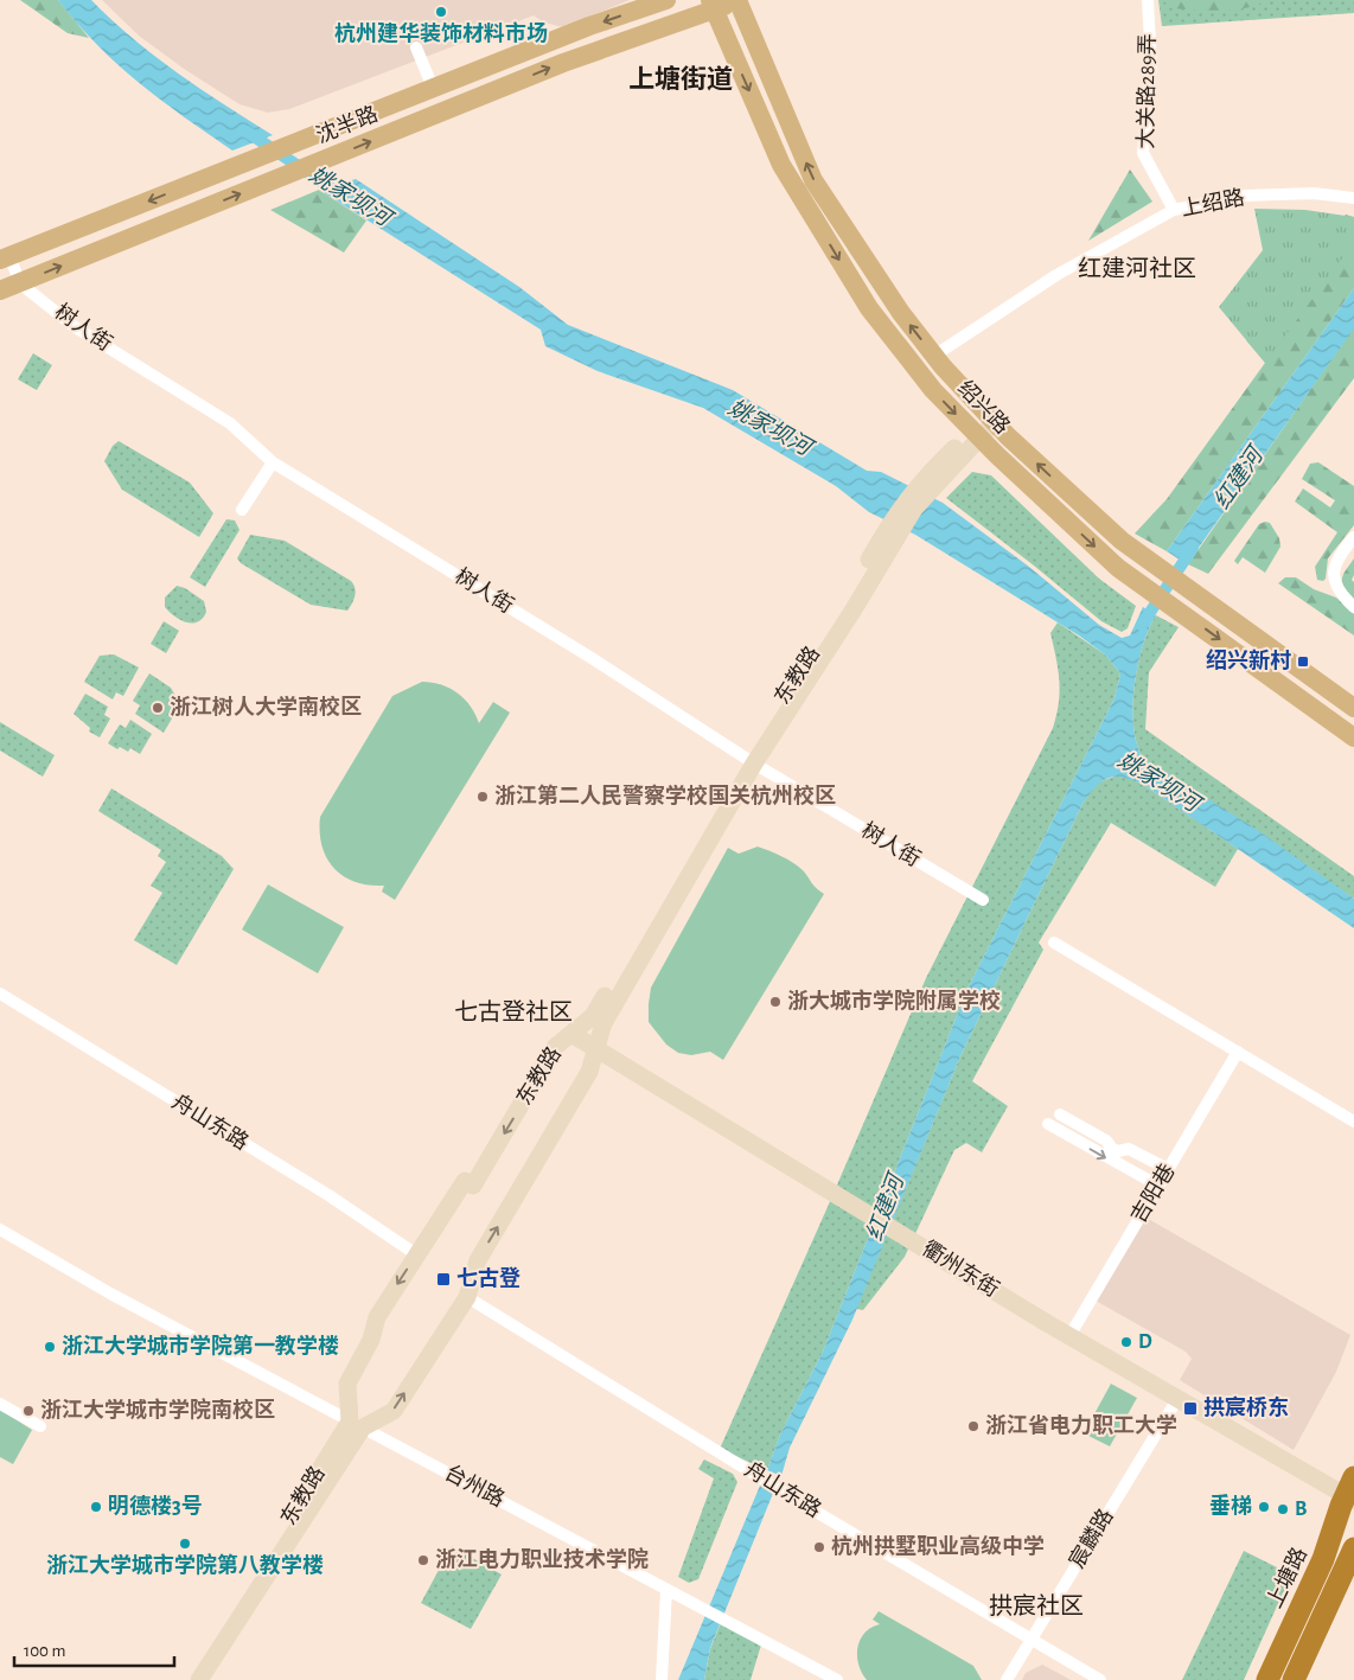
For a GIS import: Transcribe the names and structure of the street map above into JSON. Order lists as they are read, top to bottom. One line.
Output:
{"streets":{"main road":["沈半路","绍兴路","上塘路"],"street":["大关路289弄","上绍路","树人街","东教路","舟山东路","吉阳巷","衢州东街","台州路","宸麟路"]},"crossings":[["大关路289弄","上绍路"],["沈半路","树人街"],["沈半路","绍兴路"],["上绍路","绍兴路"],["树人街","东教路"],["绍兴路","东教路"],["东教路","舟山东路"],["东教路","衢州东街"],["东教路","台州路"],["舟山东路","宸麟路"],["吉阳巷","衢州东街"],["衢州东街","宸麟路"],["衢州东街","上塘路"]],"districts":["上塘街道","红建河社区","七古登社区","拱宸社区"],"water":["姚家坝河","红建河"],"places":{"other":["杭州建华装饰材料市场","浙江树人大学南校区","浙江第二人民警察学校国关杭州校区","浙大城市学院附属学校","D","浙江大学城市学院第一教学楼","浙江大学城市学院南校区","浙江省电力职工大学","明德楼3号","垂梯","B","浙江大学城市学院第八教学楼","杭州拱墅职业高级中学","浙江电力职业技术学院"],"transit":["绍兴新村","七古登","拱宸桥东"]},"scale_bar":"100 m"}
